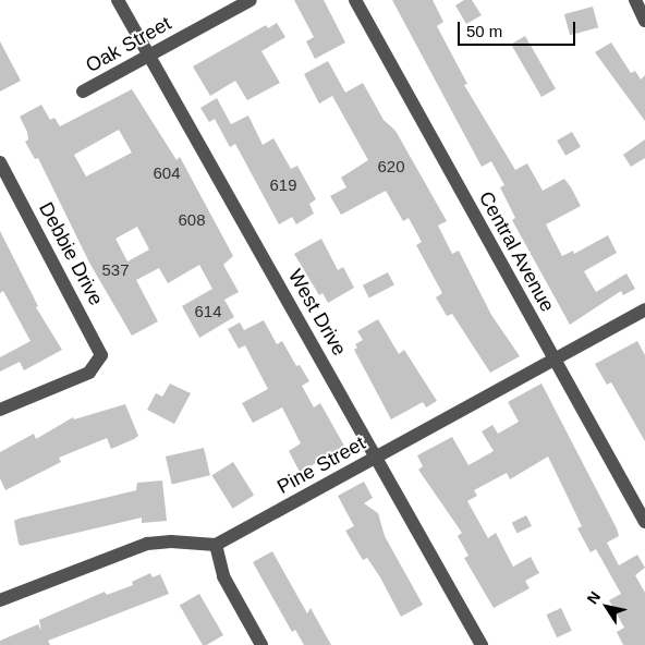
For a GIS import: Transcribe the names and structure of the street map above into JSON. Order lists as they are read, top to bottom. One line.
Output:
{"streets":{"street":["Oak Street","Central Avenue","Debbie Drive","West Drive","Pine Street"]},"crossings":[["Oak Street","West Drive"],["Central Avenue","Pine Street"],["West Drive","Pine Street"]],"house_numbers":["620","604","619","608","537","614"],"scale_bar":"50 m","north":"top left"}
